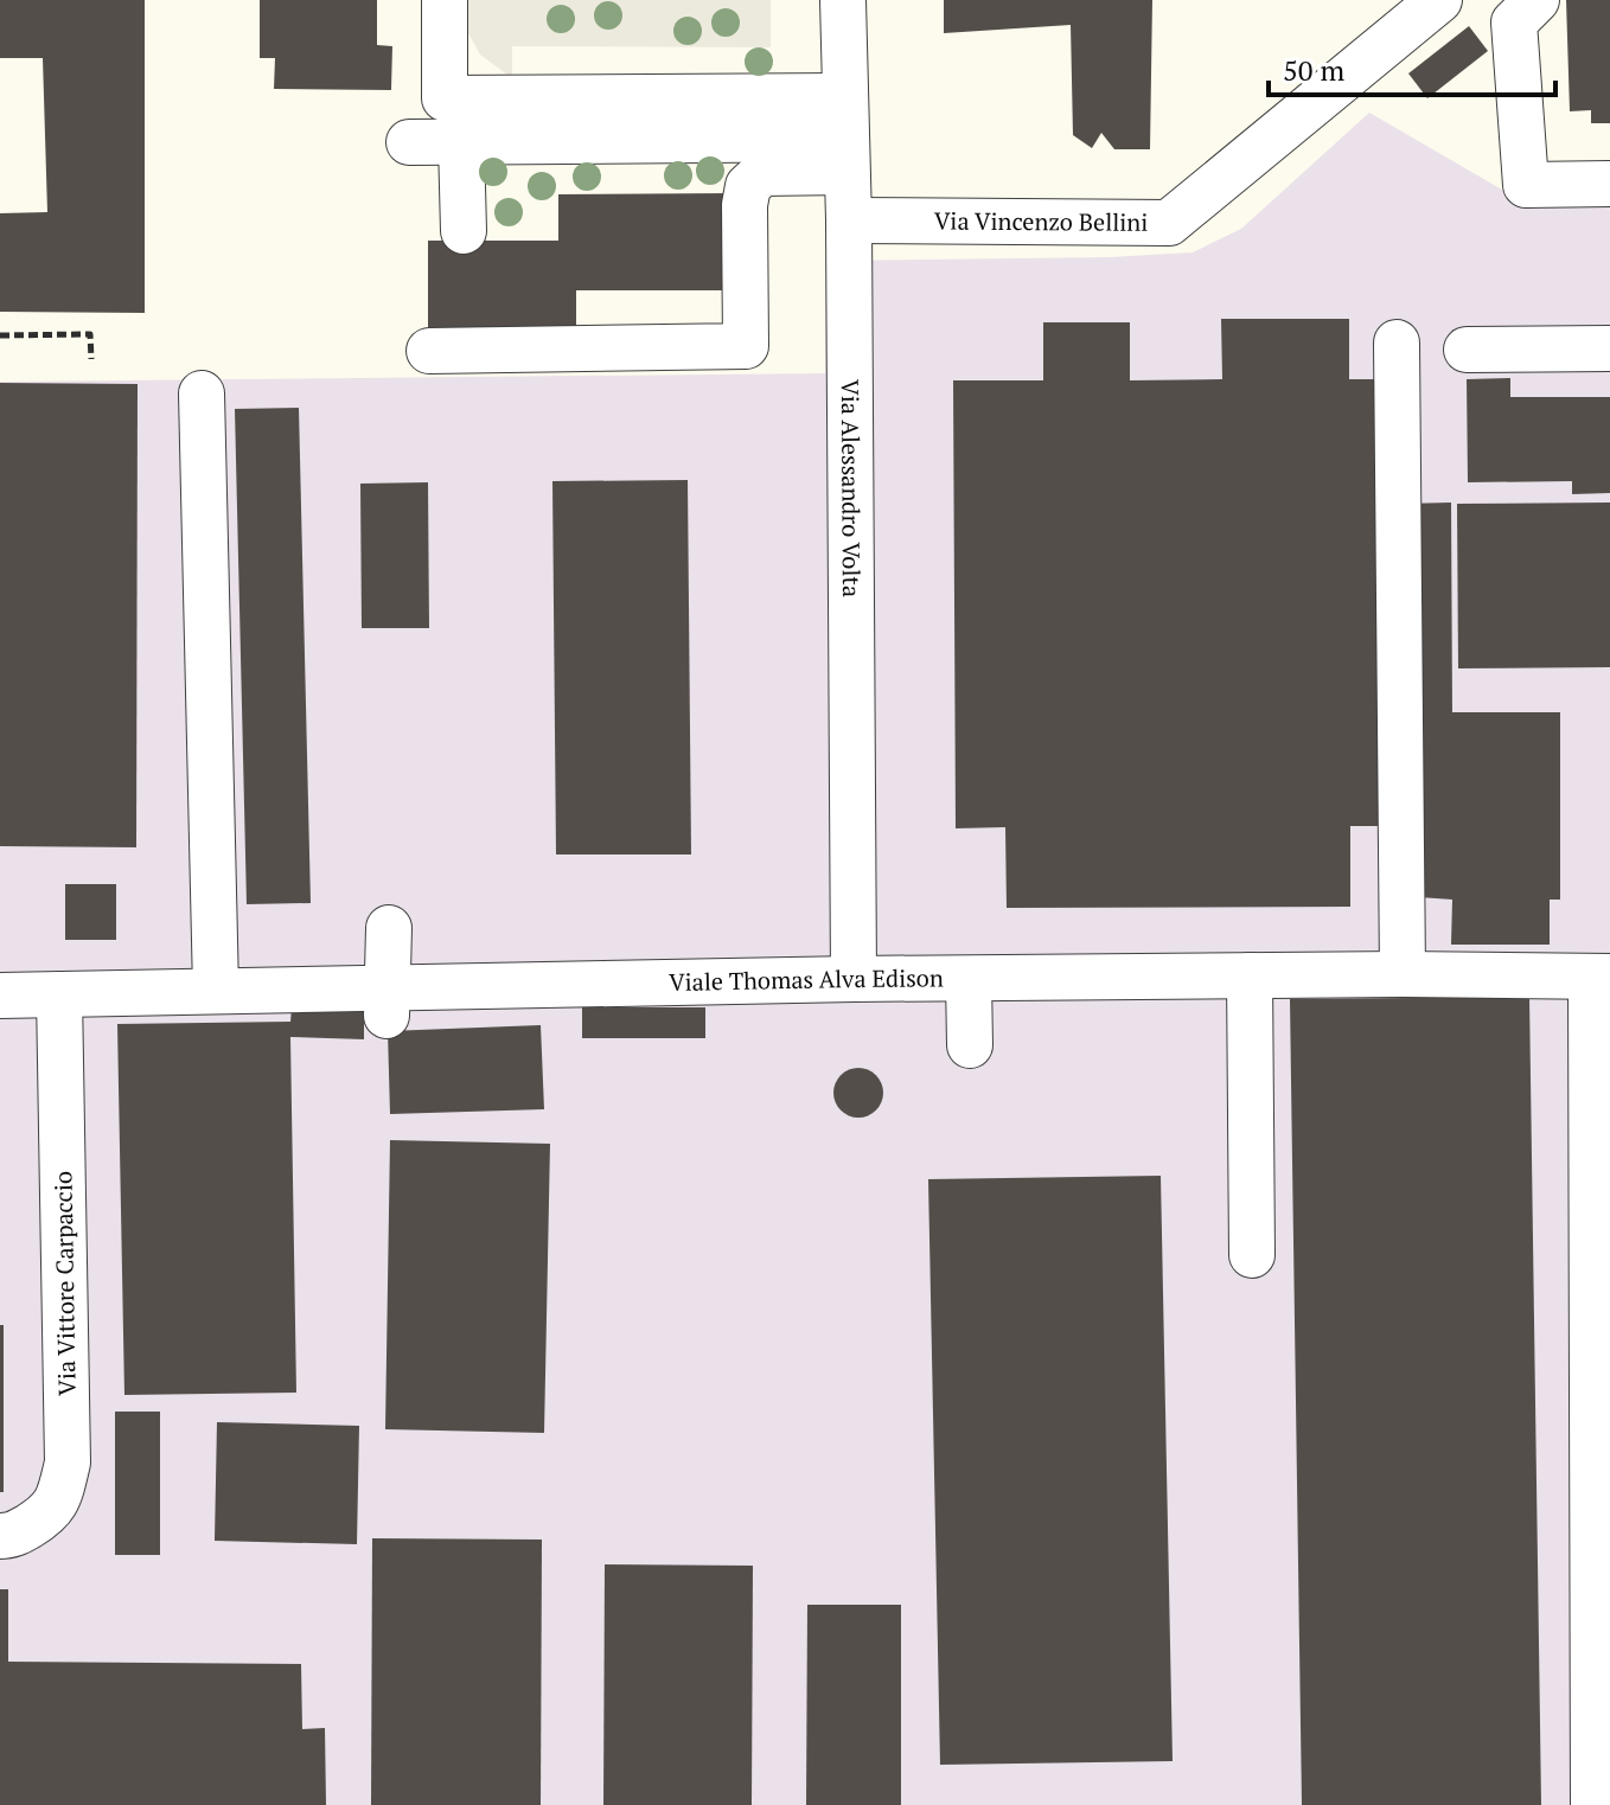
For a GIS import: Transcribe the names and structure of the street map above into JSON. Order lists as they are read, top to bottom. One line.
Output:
{"streets":{"street":["Via Vincenzo Bellini","Via Alessandro Volta","Viale Thomas Alva Edison","Via Vittore Carpaccio"]},"crossings":[["Via Vincenzo Bellini","Via Alessandro Volta"],["Via Alessandro Volta","Viale Thomas Alva Edison"],["Viale Thomas Alva Edison","Via Vittore Carpaccio"]],"scale_bar":"50 m"}
